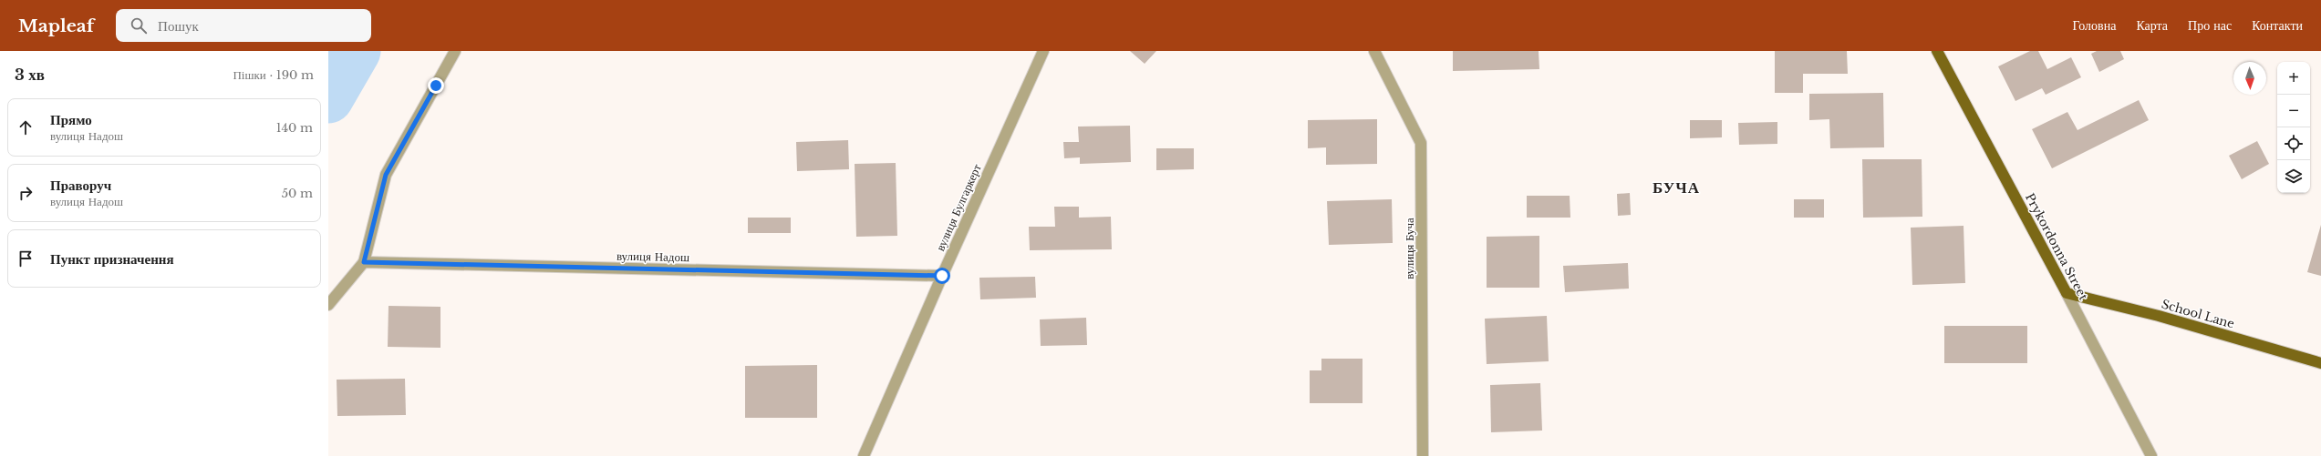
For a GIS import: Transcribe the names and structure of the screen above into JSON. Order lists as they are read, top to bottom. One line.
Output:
{"streets":{"main road":["Prykordonna Street","School Lane"],"street":["вулиця Булгаркерт","вулиця Буча","вулиця Надош"]},"crossings":[["вулиця Булгаркерт","вулиця Надош"],["Prykordonna Street","School Lane"]],"districts":["БУЧА"],"north":"bottom","page":{"header":"Mapleaf","search":"Пошук","nav":["Головна","Карта","Про нас","Контакти"],"heading":["3 хв","Пішки · 190 m"],"map_buttons":["+","−"],"list":[["Прямо","вулиця Надош","140 m"],["Праворуч","вулиця Надош","50 m"],"Пункт призначення"]}}
